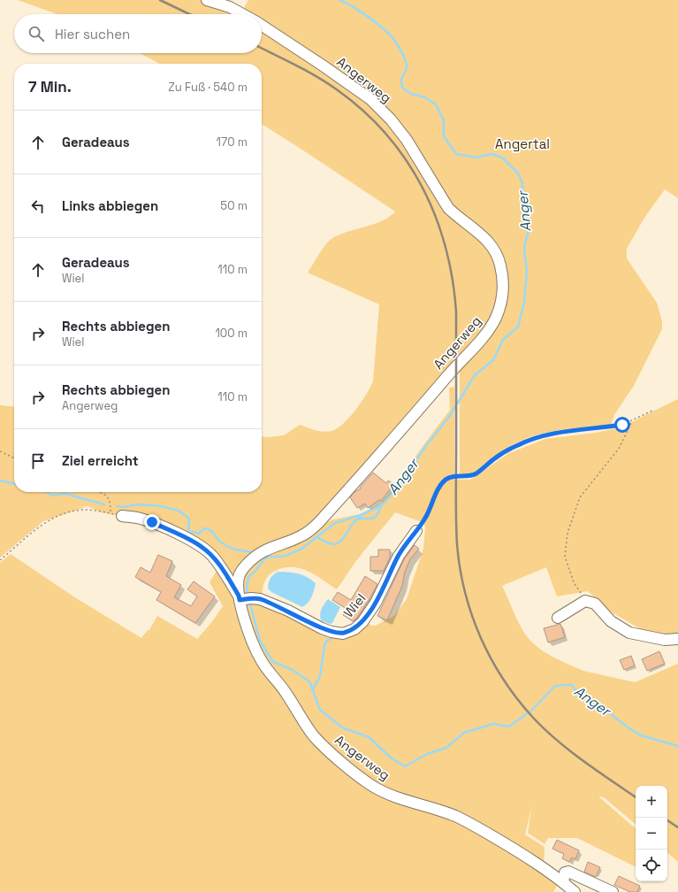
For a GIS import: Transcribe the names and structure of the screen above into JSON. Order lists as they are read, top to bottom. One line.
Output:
{"streets":{"street":["Angerweg","Wiel"]},"crossings":[["Angerweg","Wiel"]],"water":["Anger"],"parks":["Angertal"],"page":{"search":"Hier suchen","heading":["7 Min.","Zu Fuß · 540 m"],"list":[["Geradeaus","170 m"],["Links abbiegen","50 m"],["Geradeaus","Wiel","110 m"],["Rechts abbiegen","Wiel","100 m"],["Rechts abbiegen","Angerweg","110 m"],"Ziel erreicht"],"map_buttons":["+","−"]}}
